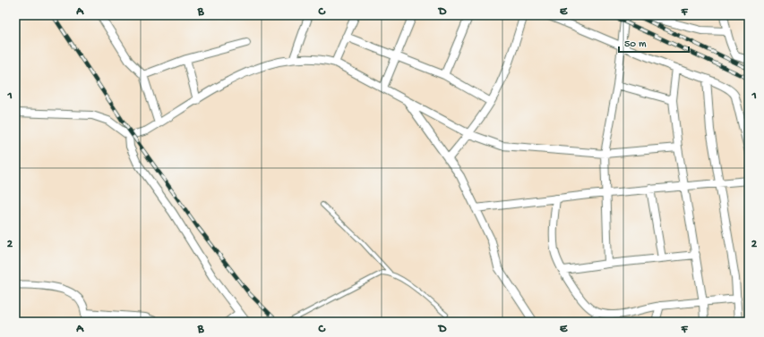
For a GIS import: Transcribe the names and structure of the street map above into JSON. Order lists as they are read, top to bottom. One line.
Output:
{"scale_bar":"50 m","grid":{"columns":["A","B","C","D","E","F"],"rows":["1","2"]}}
